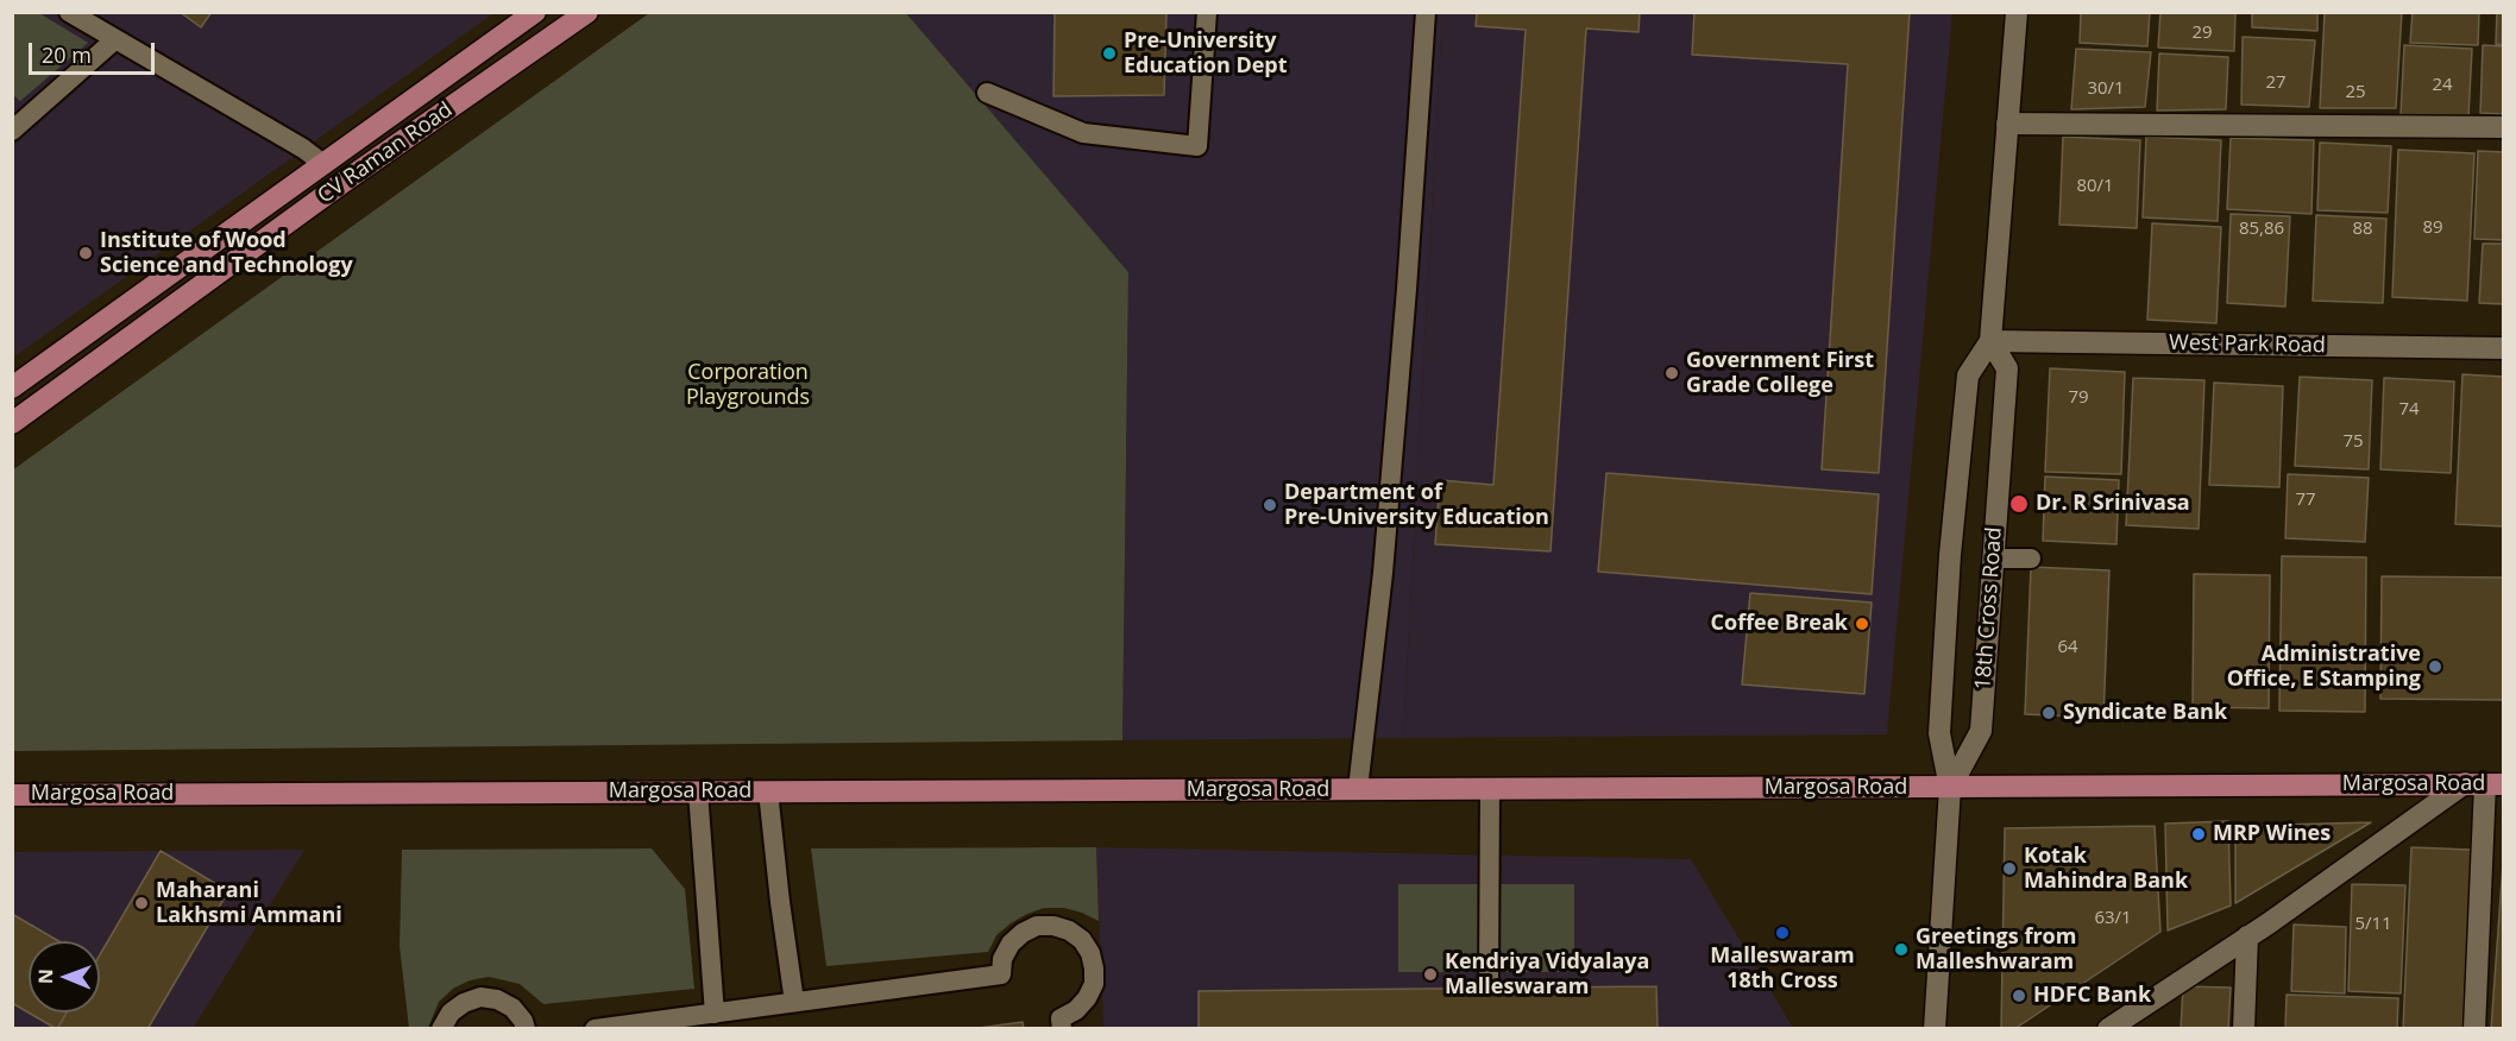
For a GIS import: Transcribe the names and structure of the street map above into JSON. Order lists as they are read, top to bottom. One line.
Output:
{"streets":{"main road":["CV Raman Road","Margosa Road"],"street":["West Park Road","18th Cross Road"]},"crossings":[["West Park Road","18th Cross Road"],["18th Cross Road","Margosa Road"]],"parks":["Corporation Playgrounds"],"places":["Pre-University Education Dept","Institute of Wood Science and Technology","Government First Grade College","Dr. R Srinivasa","Department of Pre-University Education","Coffee Break","Administrative Office, E Stamping","Syndicate Bank","MRP Wines","Kotak Mahindra Bank","Maharani Lakhsmi Ammani","Malleswaram 18th Cross","Greetings from Malleshwaram","Kendriya Vidyalaya Malleswaram","HDFC Bank"],"house_numbers":["29","27","24","30/1","25","80/1","89","85,86","88","79","74","75","77","64","63/1","5/11"],"scale_bar":"20 m","north":"left"}
